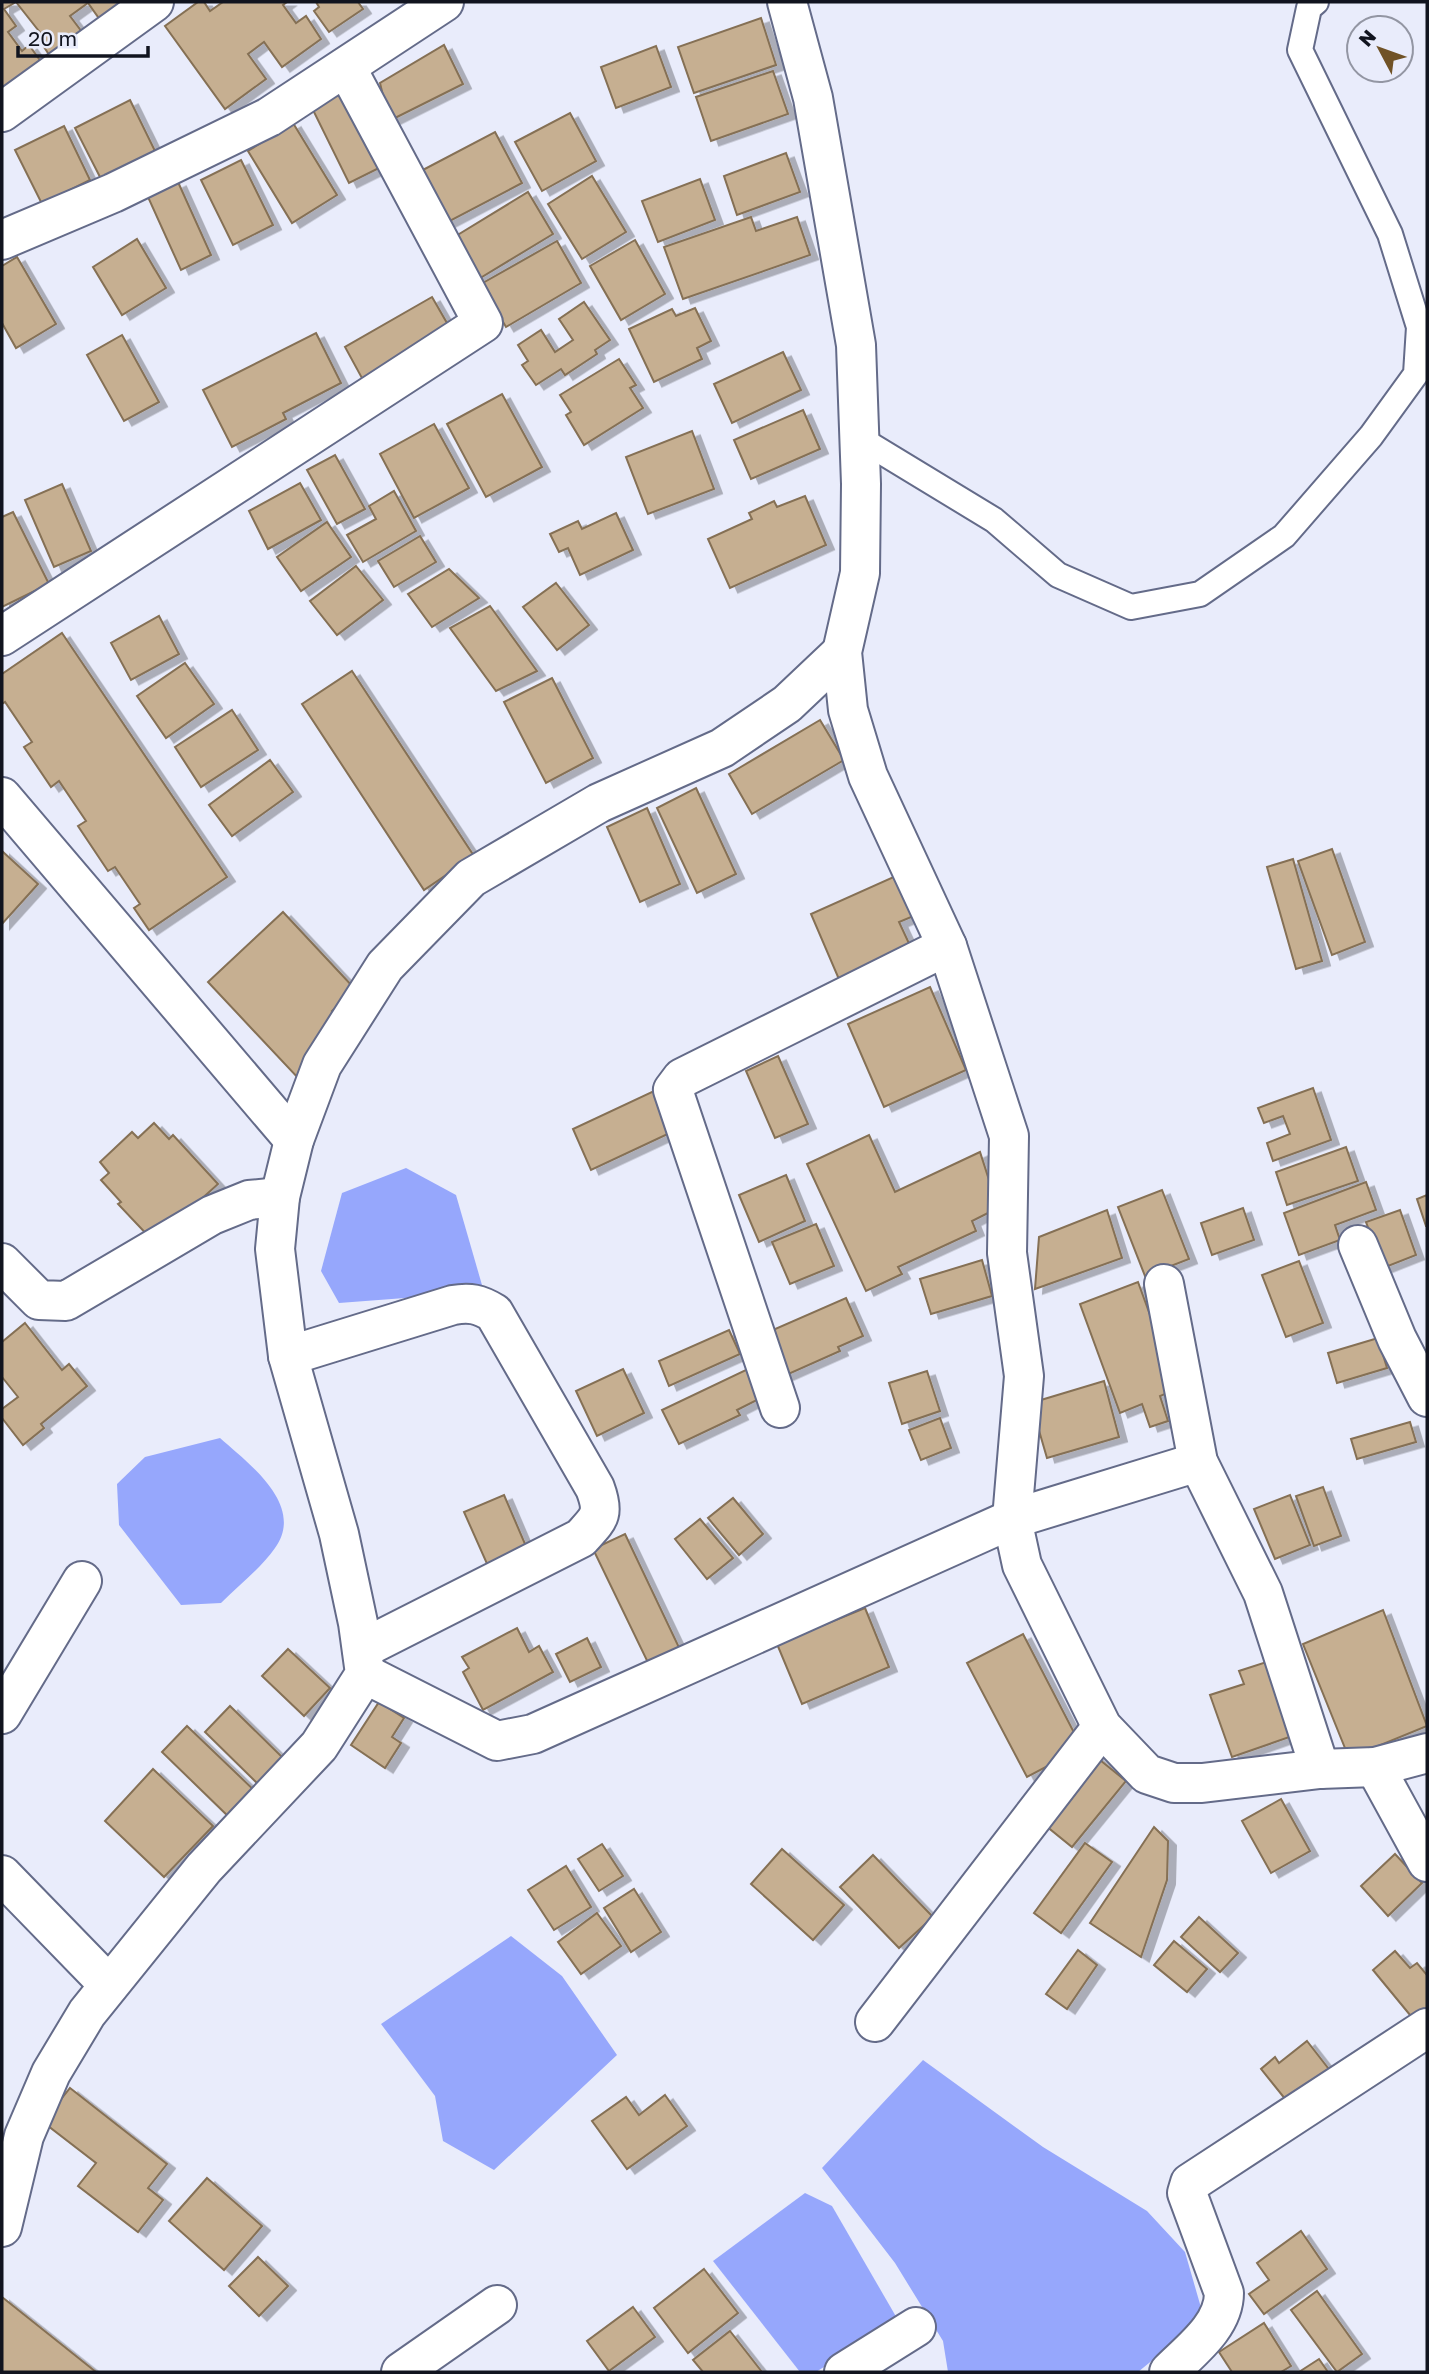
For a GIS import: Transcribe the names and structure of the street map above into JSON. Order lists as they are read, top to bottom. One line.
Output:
{"scale_bar":"20 m","north":"top left"}
